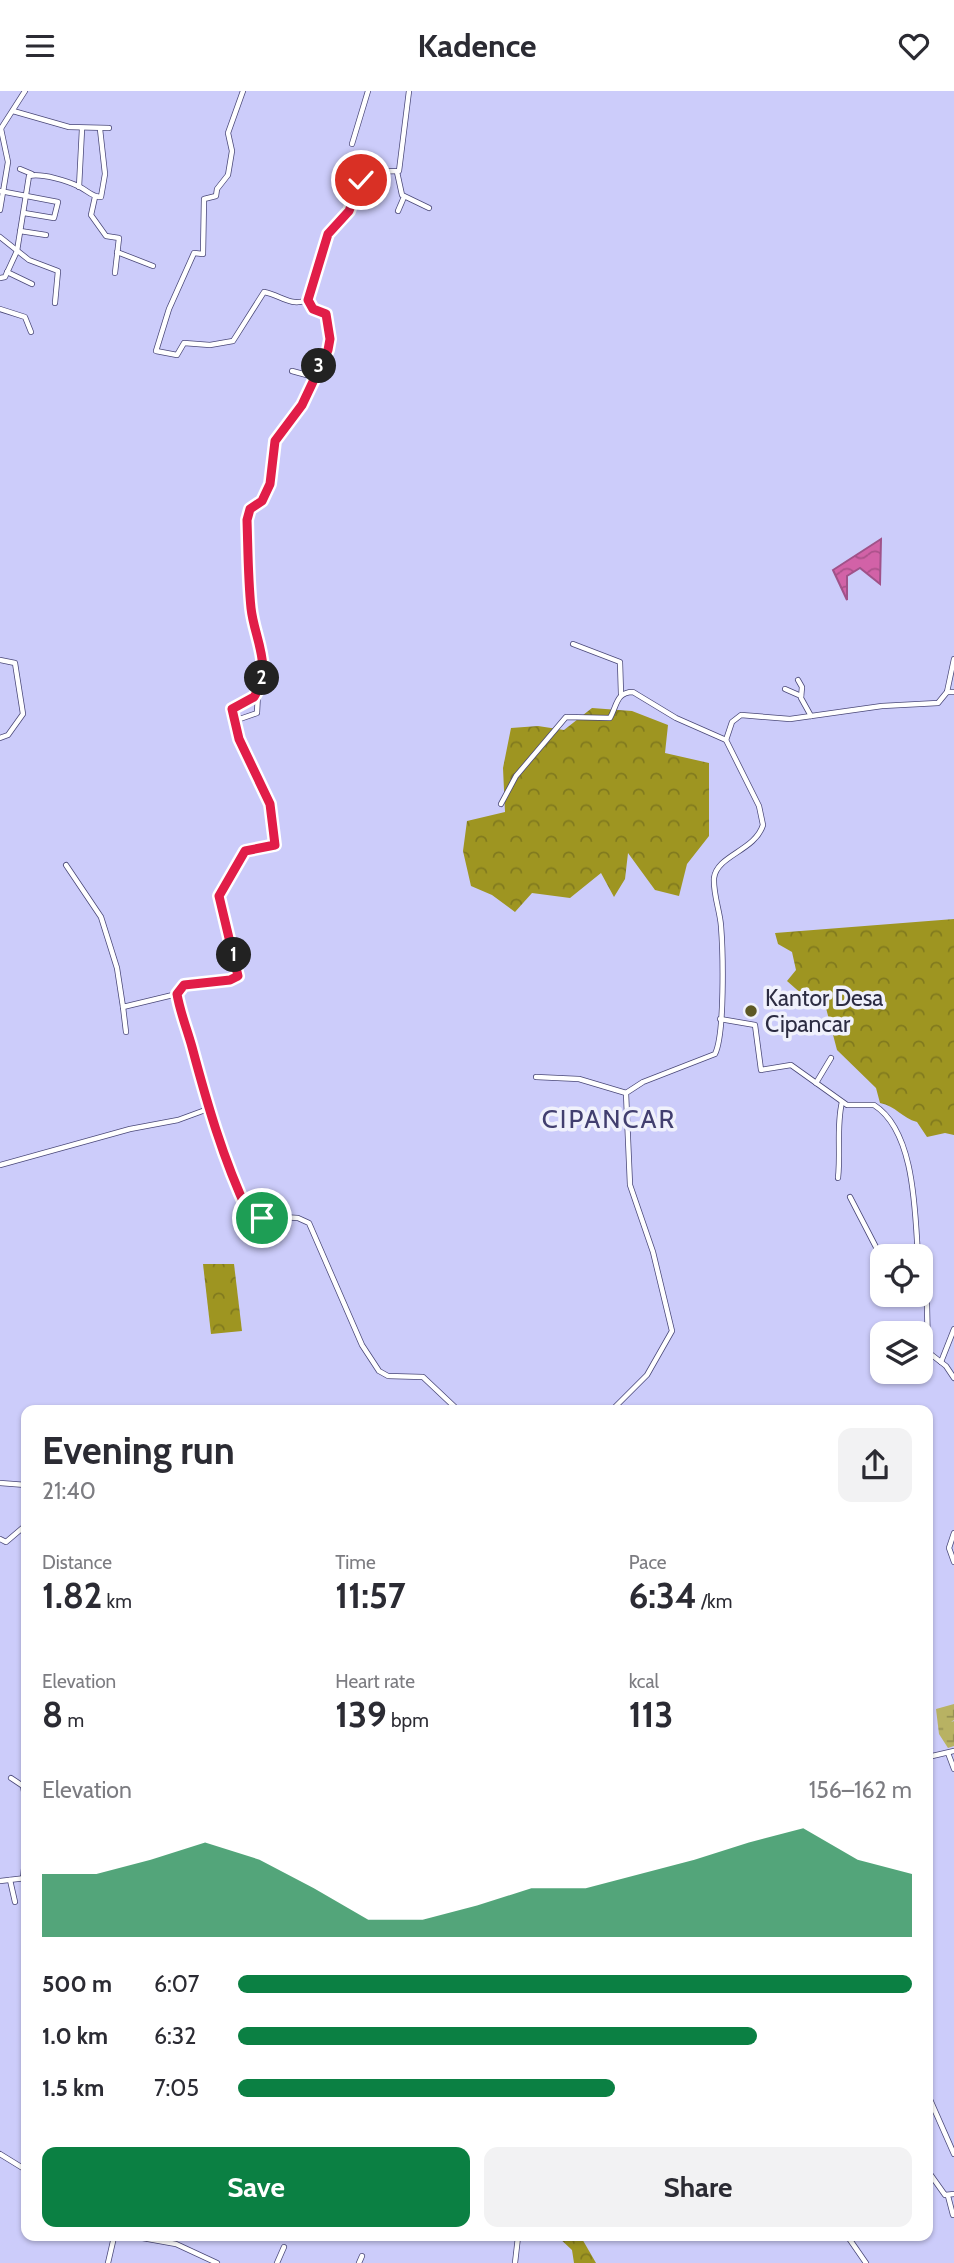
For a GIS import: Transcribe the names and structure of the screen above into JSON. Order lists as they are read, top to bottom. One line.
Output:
{"districts":["CIPANCAR"],"places":["Kantor Desa Cipancar"],"page":{"header":"Kadence","pins":["3","2","1"],"heading":["Evening run","21:40"],"stats":[["Distance","1.82 km"],["Time","11:57"],["Pace","6:34 /km"],["Elevation","8 m"],["Heart rate","139 bpm"],["kcal","113"]],"chart":["Elevation","156–162 m"],"list":[{"name":"500 m","note":"6:07"},{"name":"1.0 km","note":"6:32"},{"name":"1.5 km","note":"7:05"}],"buttons":["Save","Share"]}}
